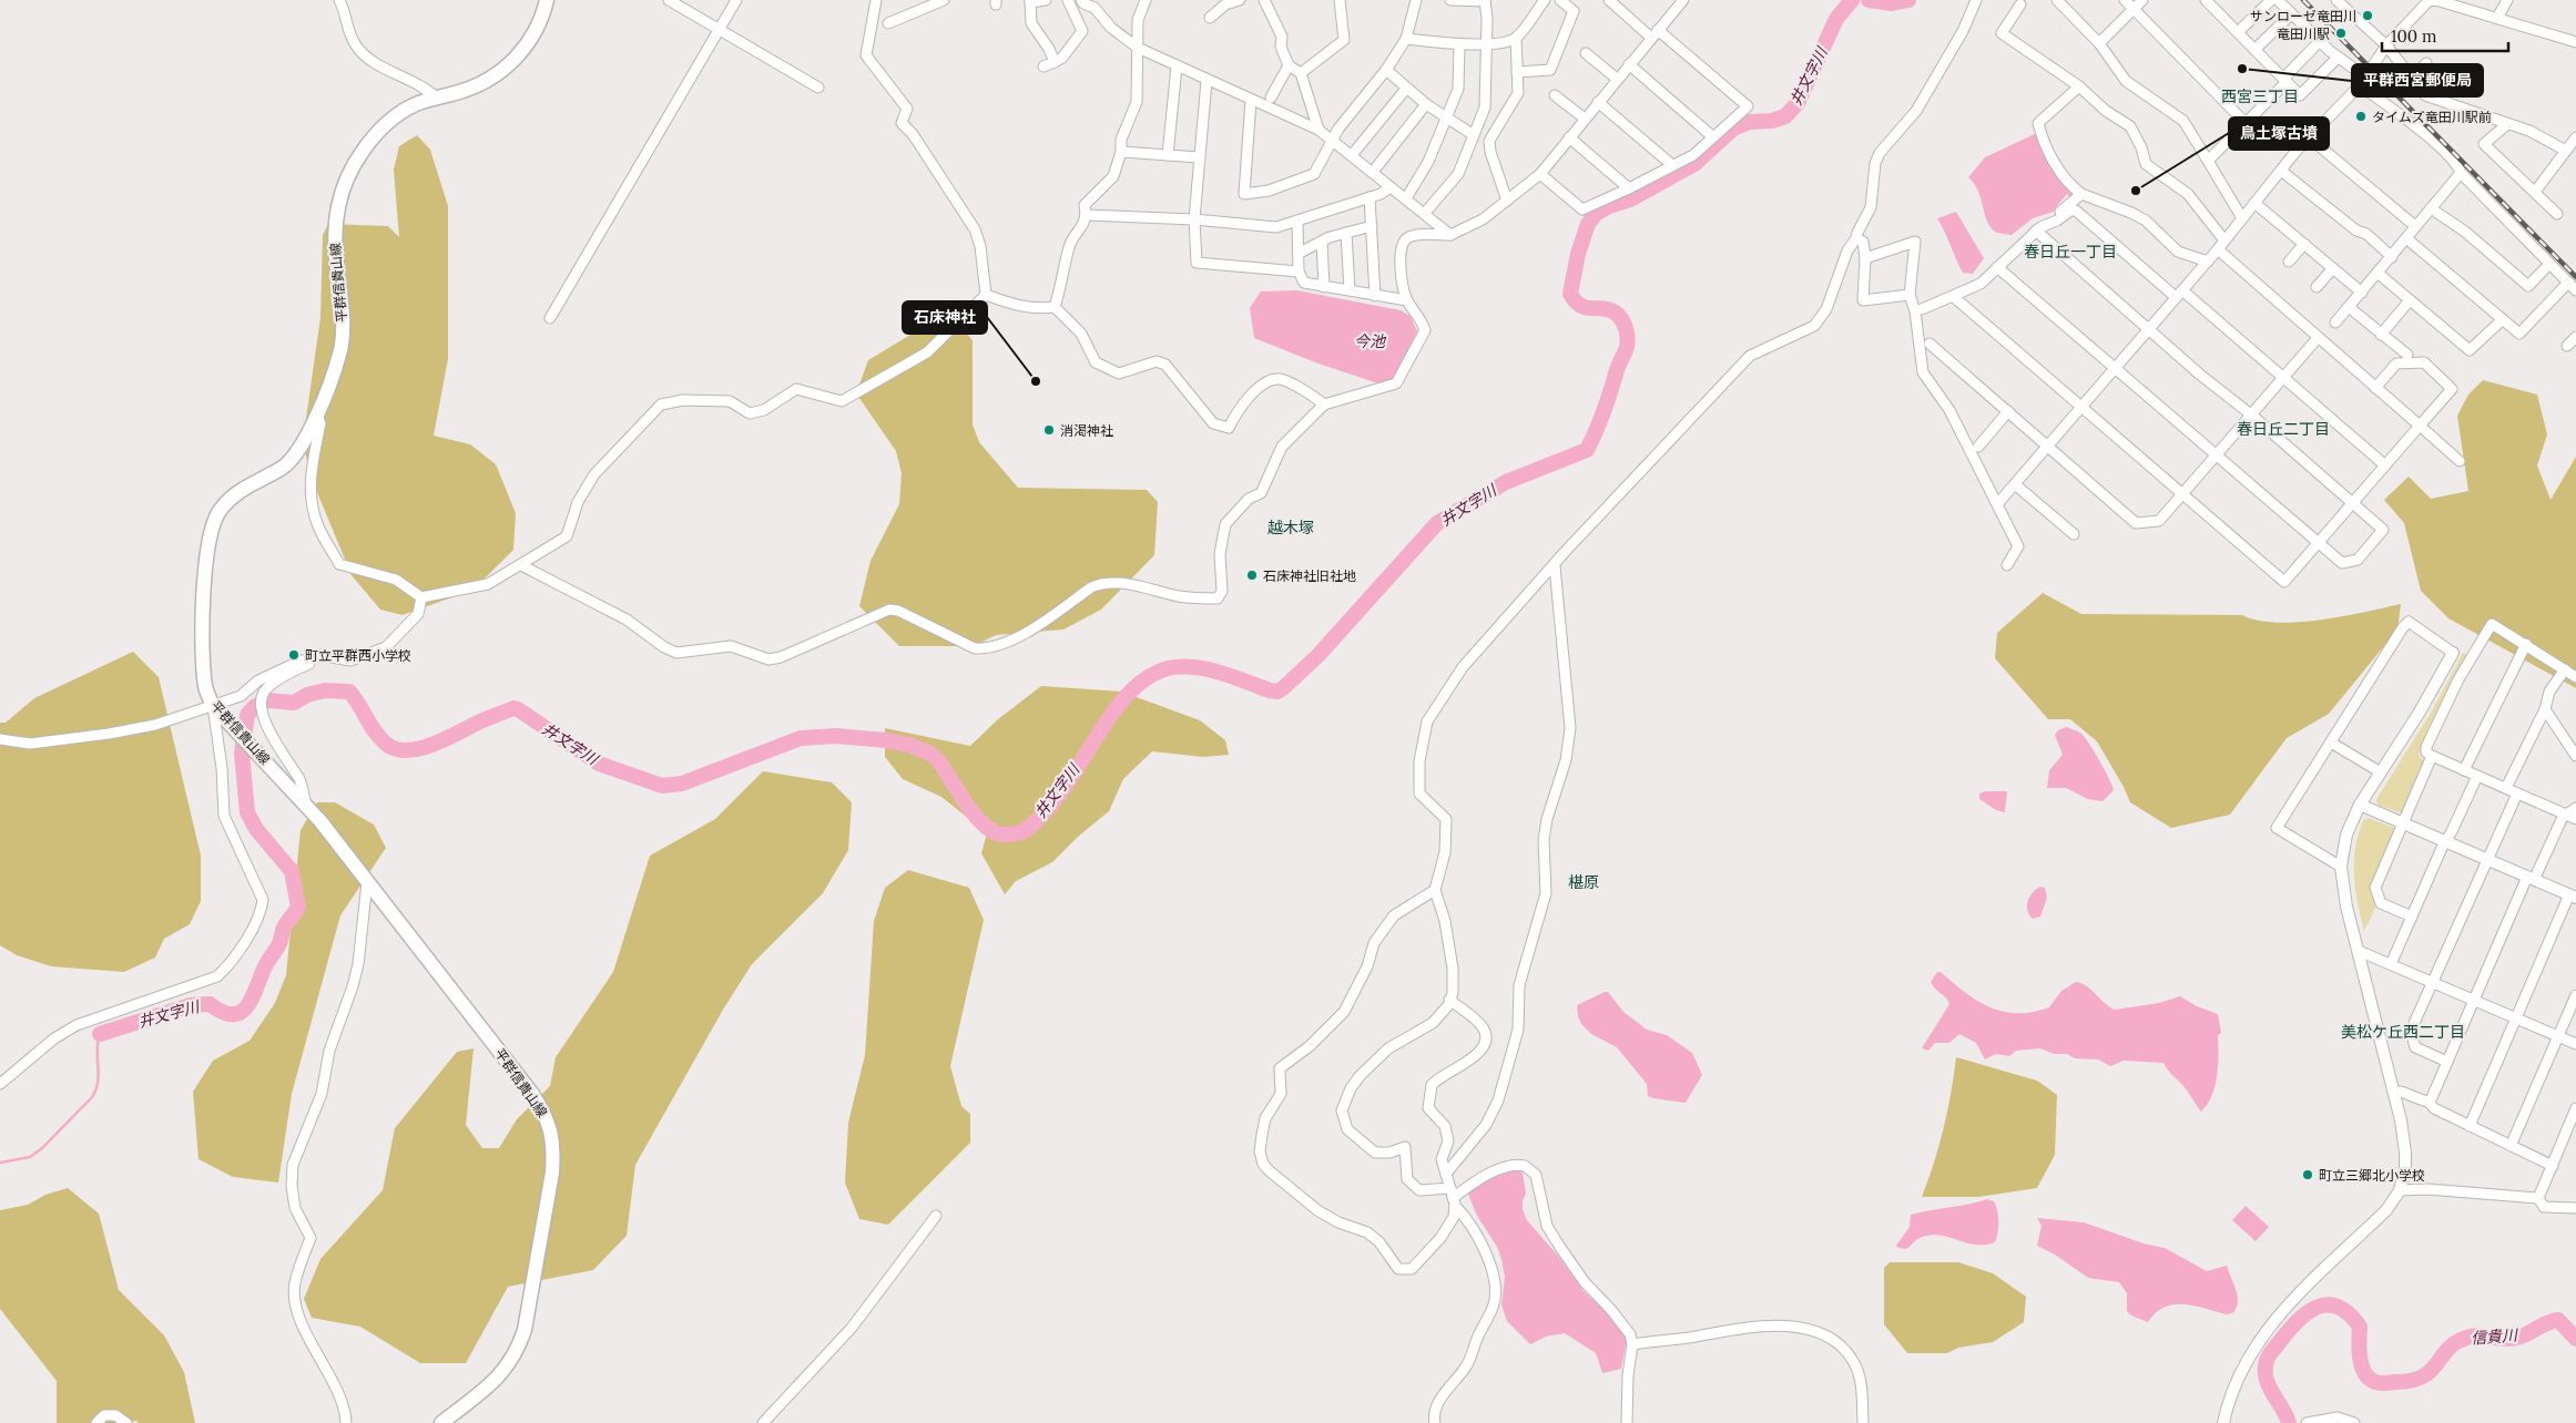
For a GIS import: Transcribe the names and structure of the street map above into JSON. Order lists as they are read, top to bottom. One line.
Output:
{"streets":{"main road":["平群信貴山線"]},"districts":["西宮三丁目","春日丘一丁目","春日丘二丁目","越木塚","椹原","美松ケ丘西二丁目"],"water":["井文字川","今池","信貴川"],"places":["サンローゼ竜田川","竜田川駅","平群西宮郵便局","タイムズ竜田川駅前","鳥土塚古墳","石床神社","消渇神社","石床神社旧社地","町立平群西小学校","町立三郷北小学校"],"scale_bar":"100 m"}
